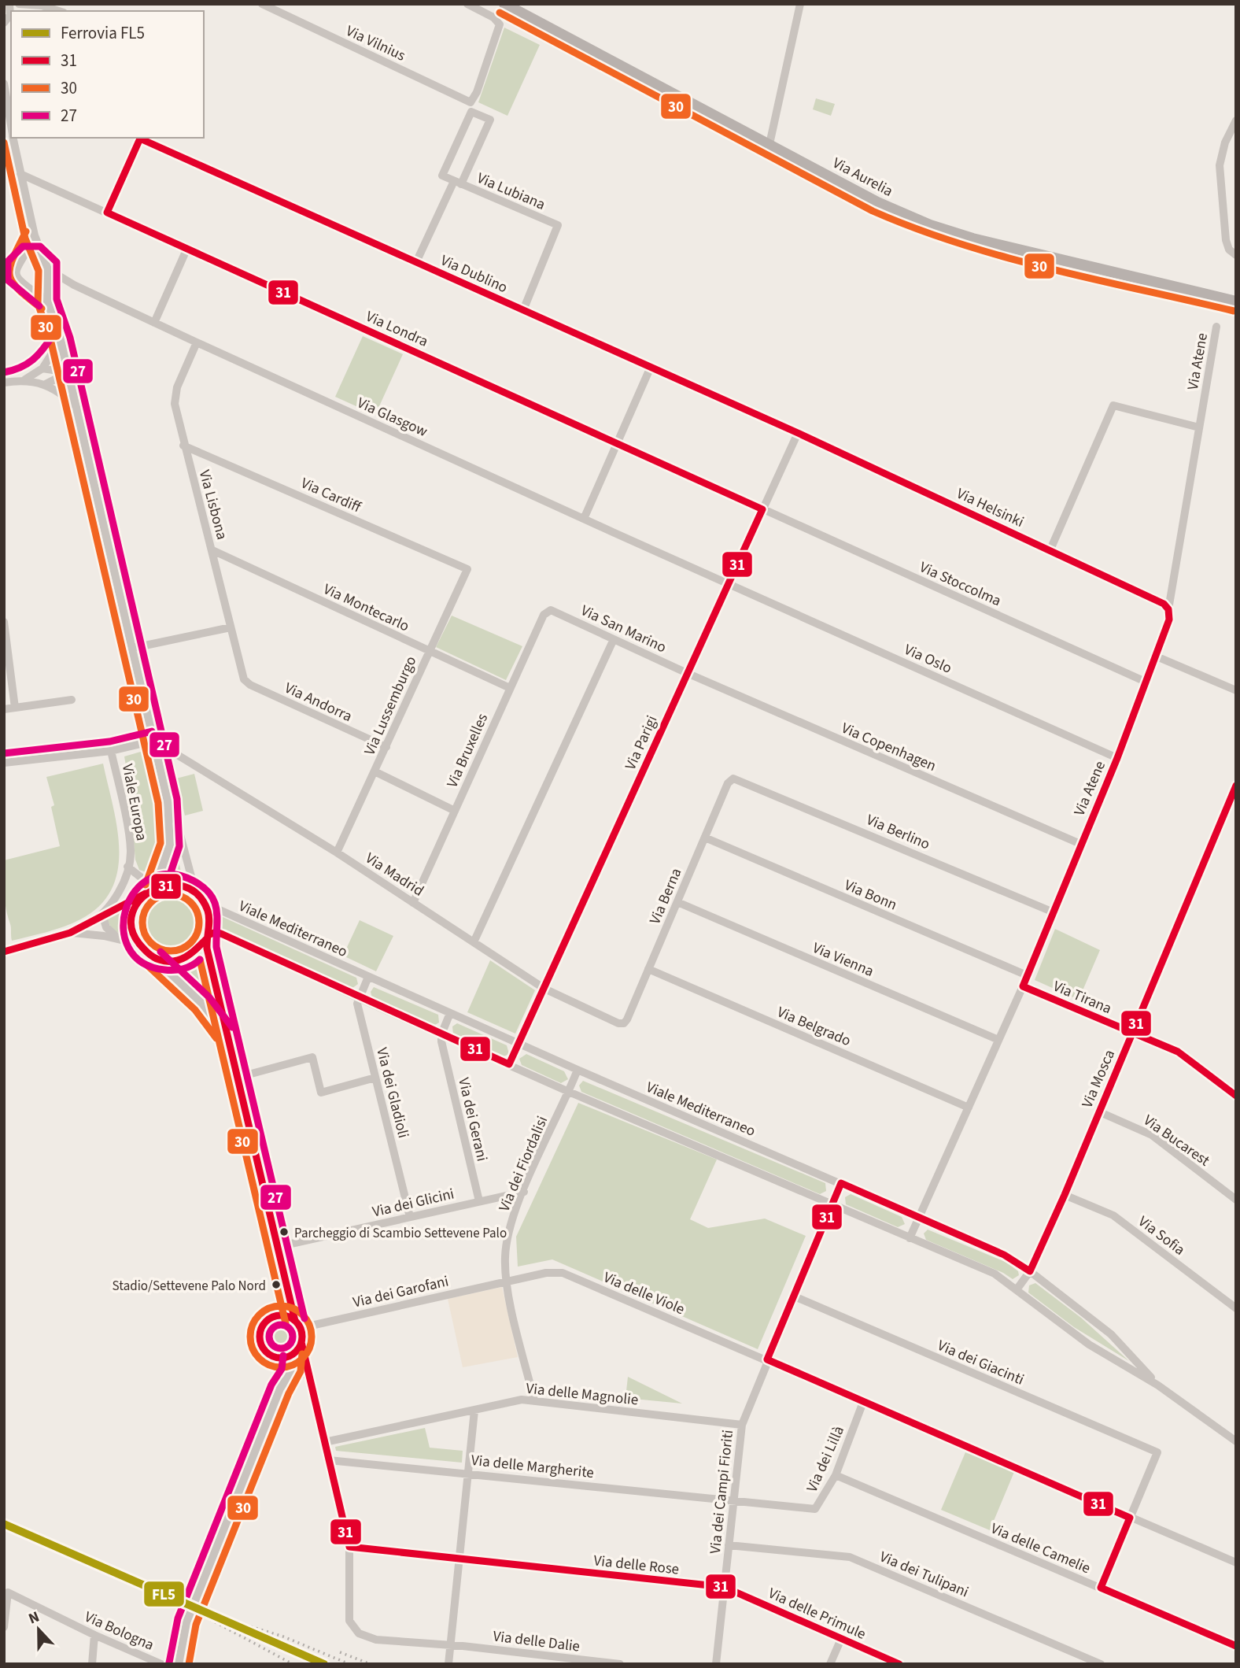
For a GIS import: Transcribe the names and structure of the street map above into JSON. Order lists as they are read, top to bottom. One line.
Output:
{"streets":{"main road":["Via Aurelia"],"street":["Via Vilnius","Via Lubiana","Via Dublino","Via Londra","Via Atene","Via Glasgow","Via Cardiff","Via Lisbona","Via Helsinki","Via Stoccolma","Via Montecarlo","Via San Marino","Via Oslo","Via Andorra","Via Lussemburgo","Via Parigi","Via Copenhagen","Via Bruxelles","Viale Europa","Via Berlino","Via Madrid","Via Bonn","Via Berna","Viale Mediterraneo","Via Vienna","Via Tirana","Via Belgrado","Via Mosca","Via dei Gladioli","Via dei Gerani","Via Bucarest","Via dei Fiordalisi","Via dei Glicini","Via Sofia","Via dei Garofani","Via delle Viole","Via dei Giacinti","Via delle Magnolie","Via dei Lillà","Via delle Margherite","Via dei Campi Fioriti","Via delle Camelie","Via delle Rose","Via dei Tulipani","Via delle Primule","Via Bologna","Via delle Dalie"]},"crossings":[["Via Vilnius","Via Lubiana"],["Via Lubiana","Via Dublino"],["Via Dublino","Via Helsinki"],["Via Dublino","Via Parigi"],["Via Londra","Via Stoccolma"],["Via Londra","Via Parigi"],["Via Atene","Via Helsinki"],["Via Atene","Via Stoccolma"],["Via Atene","Via Oslo"],["Via Atene","Via Copenhagen"],["Via Atene","Via Berlino"],["Via Atene","Via Bonn"],["Via Atene","Viale Mediterraneo"],["Via Atene","Via Vienna"],["Via Atene","Via Tirana"],["Via Atene","Via Belgrado"],["Via Glasgow","Via Lisbona"],["Via Glasgow","Via Oslo"],["Via Glasgow","Via Parigi"],["Via Cardiff","Via Lisbona"],["Via Cardiff","Via Lussemburgo"],["Via Lisbona","Via Montecarlo"],["Via Lisbona","Via Andorra"],["Via Helsinki","Via Parigi"],["Via Stoccolma","Via Parigi"],["Via Montecarlo","Via Lussemburgo"],["Via Montecarlo","Via Bruxelles"],["Via San Marino","Via Parigi"],["Via San Marino","Via Copenhagen"],["Via San Marino","Via Bruxelles"],["Via Oslo","Via Parigi"],["Via Andorra","Via Lussemburgo"],["Via Lussemburgo","Via Madrid"],["Via Parigi","Via Copenhagen"],["Via Parigi","Via Madrid"],["Via Parigi","Viale Mediterraneo"],["Via Bruxelles","Via Madrid"],["Viale Europa","Viale Mediterraneo"],["Via Berlino","Via Berna"],["Via Madrid","Via Berna"],["Via Bonn","Via Berna"],["Via Berna","Via Vienna"],["Via Berna","Via Belgrado"],["Viale Mediterraneo","Via Mosca"],["Viale Mediterraneo","Via dei Gladioli"],["Viale Mediterraneo","Via dei Gerani"],["Viale Mediterraneo","Via dei Fiordalisi"],["Viale Mediterraneo","Via dei Campi Fioriti"],["Via Tirana","Via Mosca"],["Via Mosca","Via Bucarest"],["Via Mosca","Via Sofia"],["Via dei Gladioli","Via dei Glicini"],["Via dei Gerani","Via dei Glicini"],["Via dei Fiordalisi","Via dei Glicini"],["Via dei Fiordalisi","Via dei Garofani"],["Via dei Fiordalisi","Via delle Viole"],["Via dei Fiordalisi","Via delle Magnolie"],["Via dei Garofani","Via delle Viole"],["Via dei Garofani","Via delle Dalie"],["Via delle Viole","Via dei Giacinti"],["Via delle Viole","Via dei Lillà"],["Via delle Viole","Via dei Campi Fioriti"],["Via dei Giacinti","Via dei Campi Fioriti"],["Via delle Magnolie","Via dei Campi Fioriti"],["Via delle Magnolie","Via delle Dalie"],["Via dei Lillà","Via delle Margherite"],["Via dei Lillà","Via dei Campi Fioriti"],["Via dei Lillà","Via delle Camelie"],["Via delle Margherite","Via dei Campi Fioriti"],["Via delle Margherite","Via delle Dalie"],["Via dei Campi Fioriti","Via delle Rose"],["Via dei Campi Fioriti","Via dei Tulipani"],["Via dei Campi Fioriti","Via delle Primule"],["Via delle Rose","Via delle Primule"],["Via delle Rose","Via delle Dalie"]],"places":["Parcheggio di Scambio Settevene Palo","Stadio/Settevene Palo Nord"],"lines":["transit line 30","transit line 31","transit line 27","rail line FL5"],"legend":["Ferrovia FL5","31","30","27"],"north":"top"}
